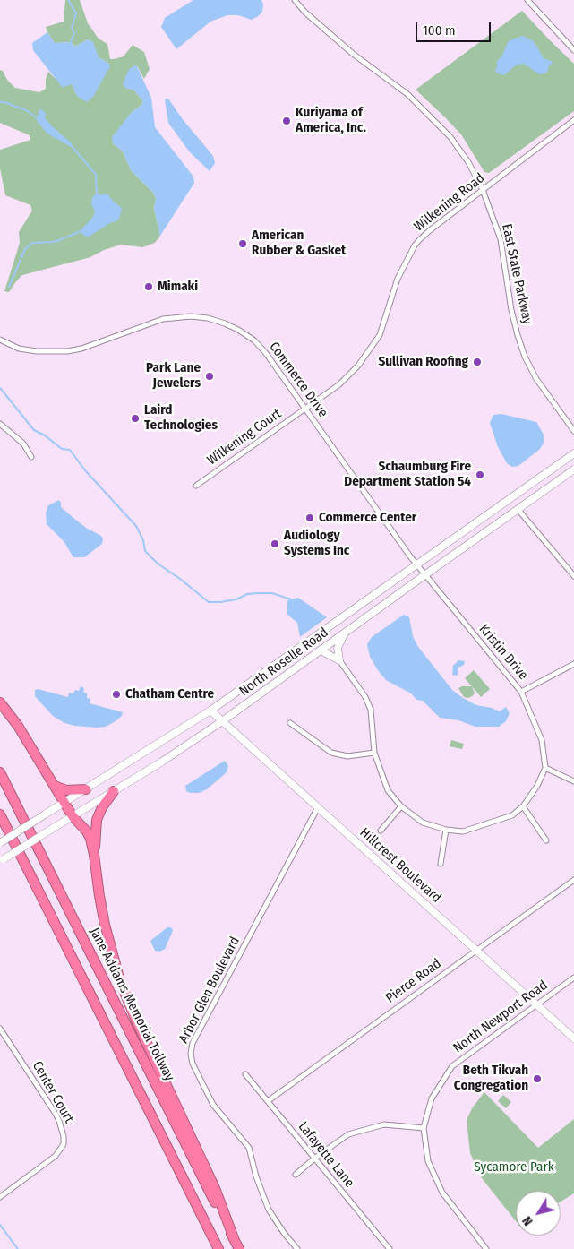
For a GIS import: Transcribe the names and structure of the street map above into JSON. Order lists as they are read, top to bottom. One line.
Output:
{"streets":{"highway":["Jane Addams Memorial Tollway"],"main road":["North Roselle Road","Hillcrest Boulevard"],"street":["Wilkening Road","East State Parkway","Commerce Drive","Wilkening Court","Kristin Drive","Pierce Road","Arbor Glen Boulevard","North Newport Road","Center Court","Lafayette Lane"]},"crossings":[["Wilkening Road","East State Parkway"],["Wilkening Road","Commerce Drive"],["Wilkening Road","Wilkening Court"],["Commerce Drive","Wilkening Court"],["Commerce Drive","Kristin Drive"],["Commerce Drive","North Roselle Road"],["Kristin Drive","North Roselle Road"],["North Roselle Road","Hillcrest Boulevard"],["Hillcrest Boulevard","Pierce Road"],["Hillcrest Boulevard","Arbor Glen Boulevard"],["Hillcrest Boulevard","North Newport Road"],["Pierce Road","Lafayette Lane"]],"parks":["Sycamore Park"],"places":["Kuriyama of America, Inc.","American Rubber & Gasket","Mimaki","Sullivan Roofing","Park Lane Jewelers","Laird Technologies","Schaumburg Fire Department Station 54","Commerce Center","Audiology Systems Inc","Chatham Centre","Beth Tikvah Congregation"],"scale_bar":"100 m","north":"bottom left"}
